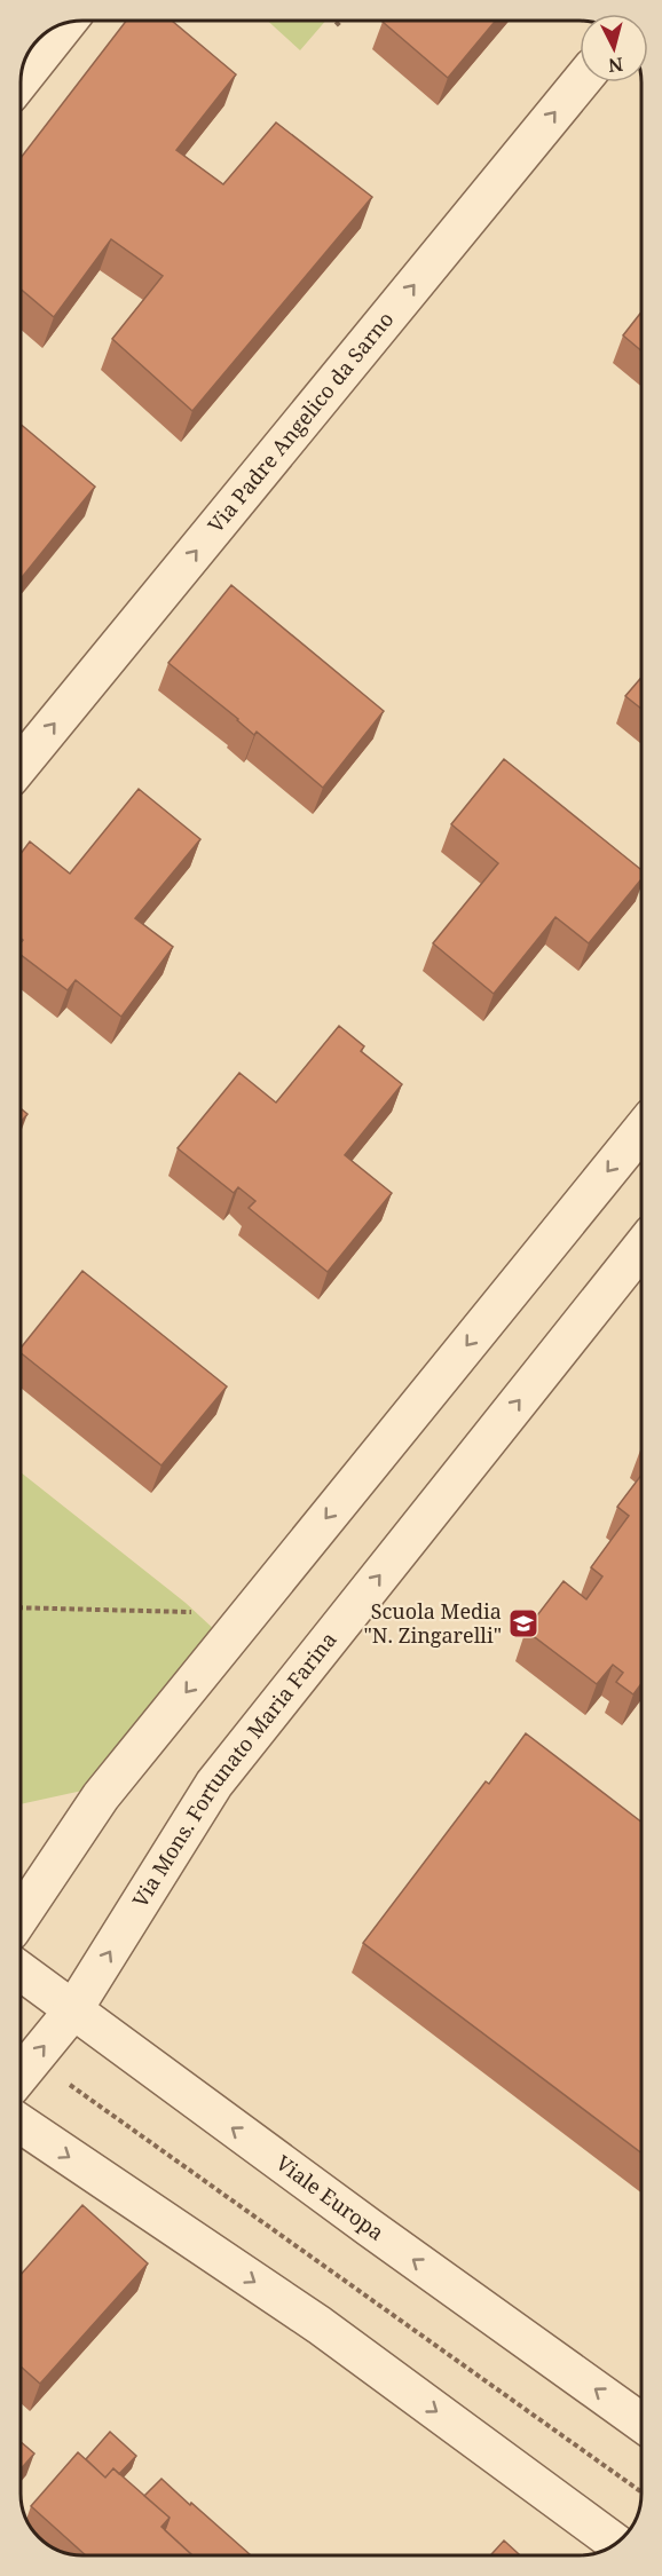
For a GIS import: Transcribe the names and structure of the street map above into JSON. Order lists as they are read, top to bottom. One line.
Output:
{"streets":{"street":["Via Padre Angelico da Sarno","Via Mons. Fortunato Maria Farina","Viale Europa"]},"crossings":[["Via Mons. Fortunato Maria Farina","Viale Europa"]],"one_way":["Via Padre Angelico da Sarno"],"places":{"school or university":["Scuola Media \"N. Zingarelli\""]},"north":"bottom"}
